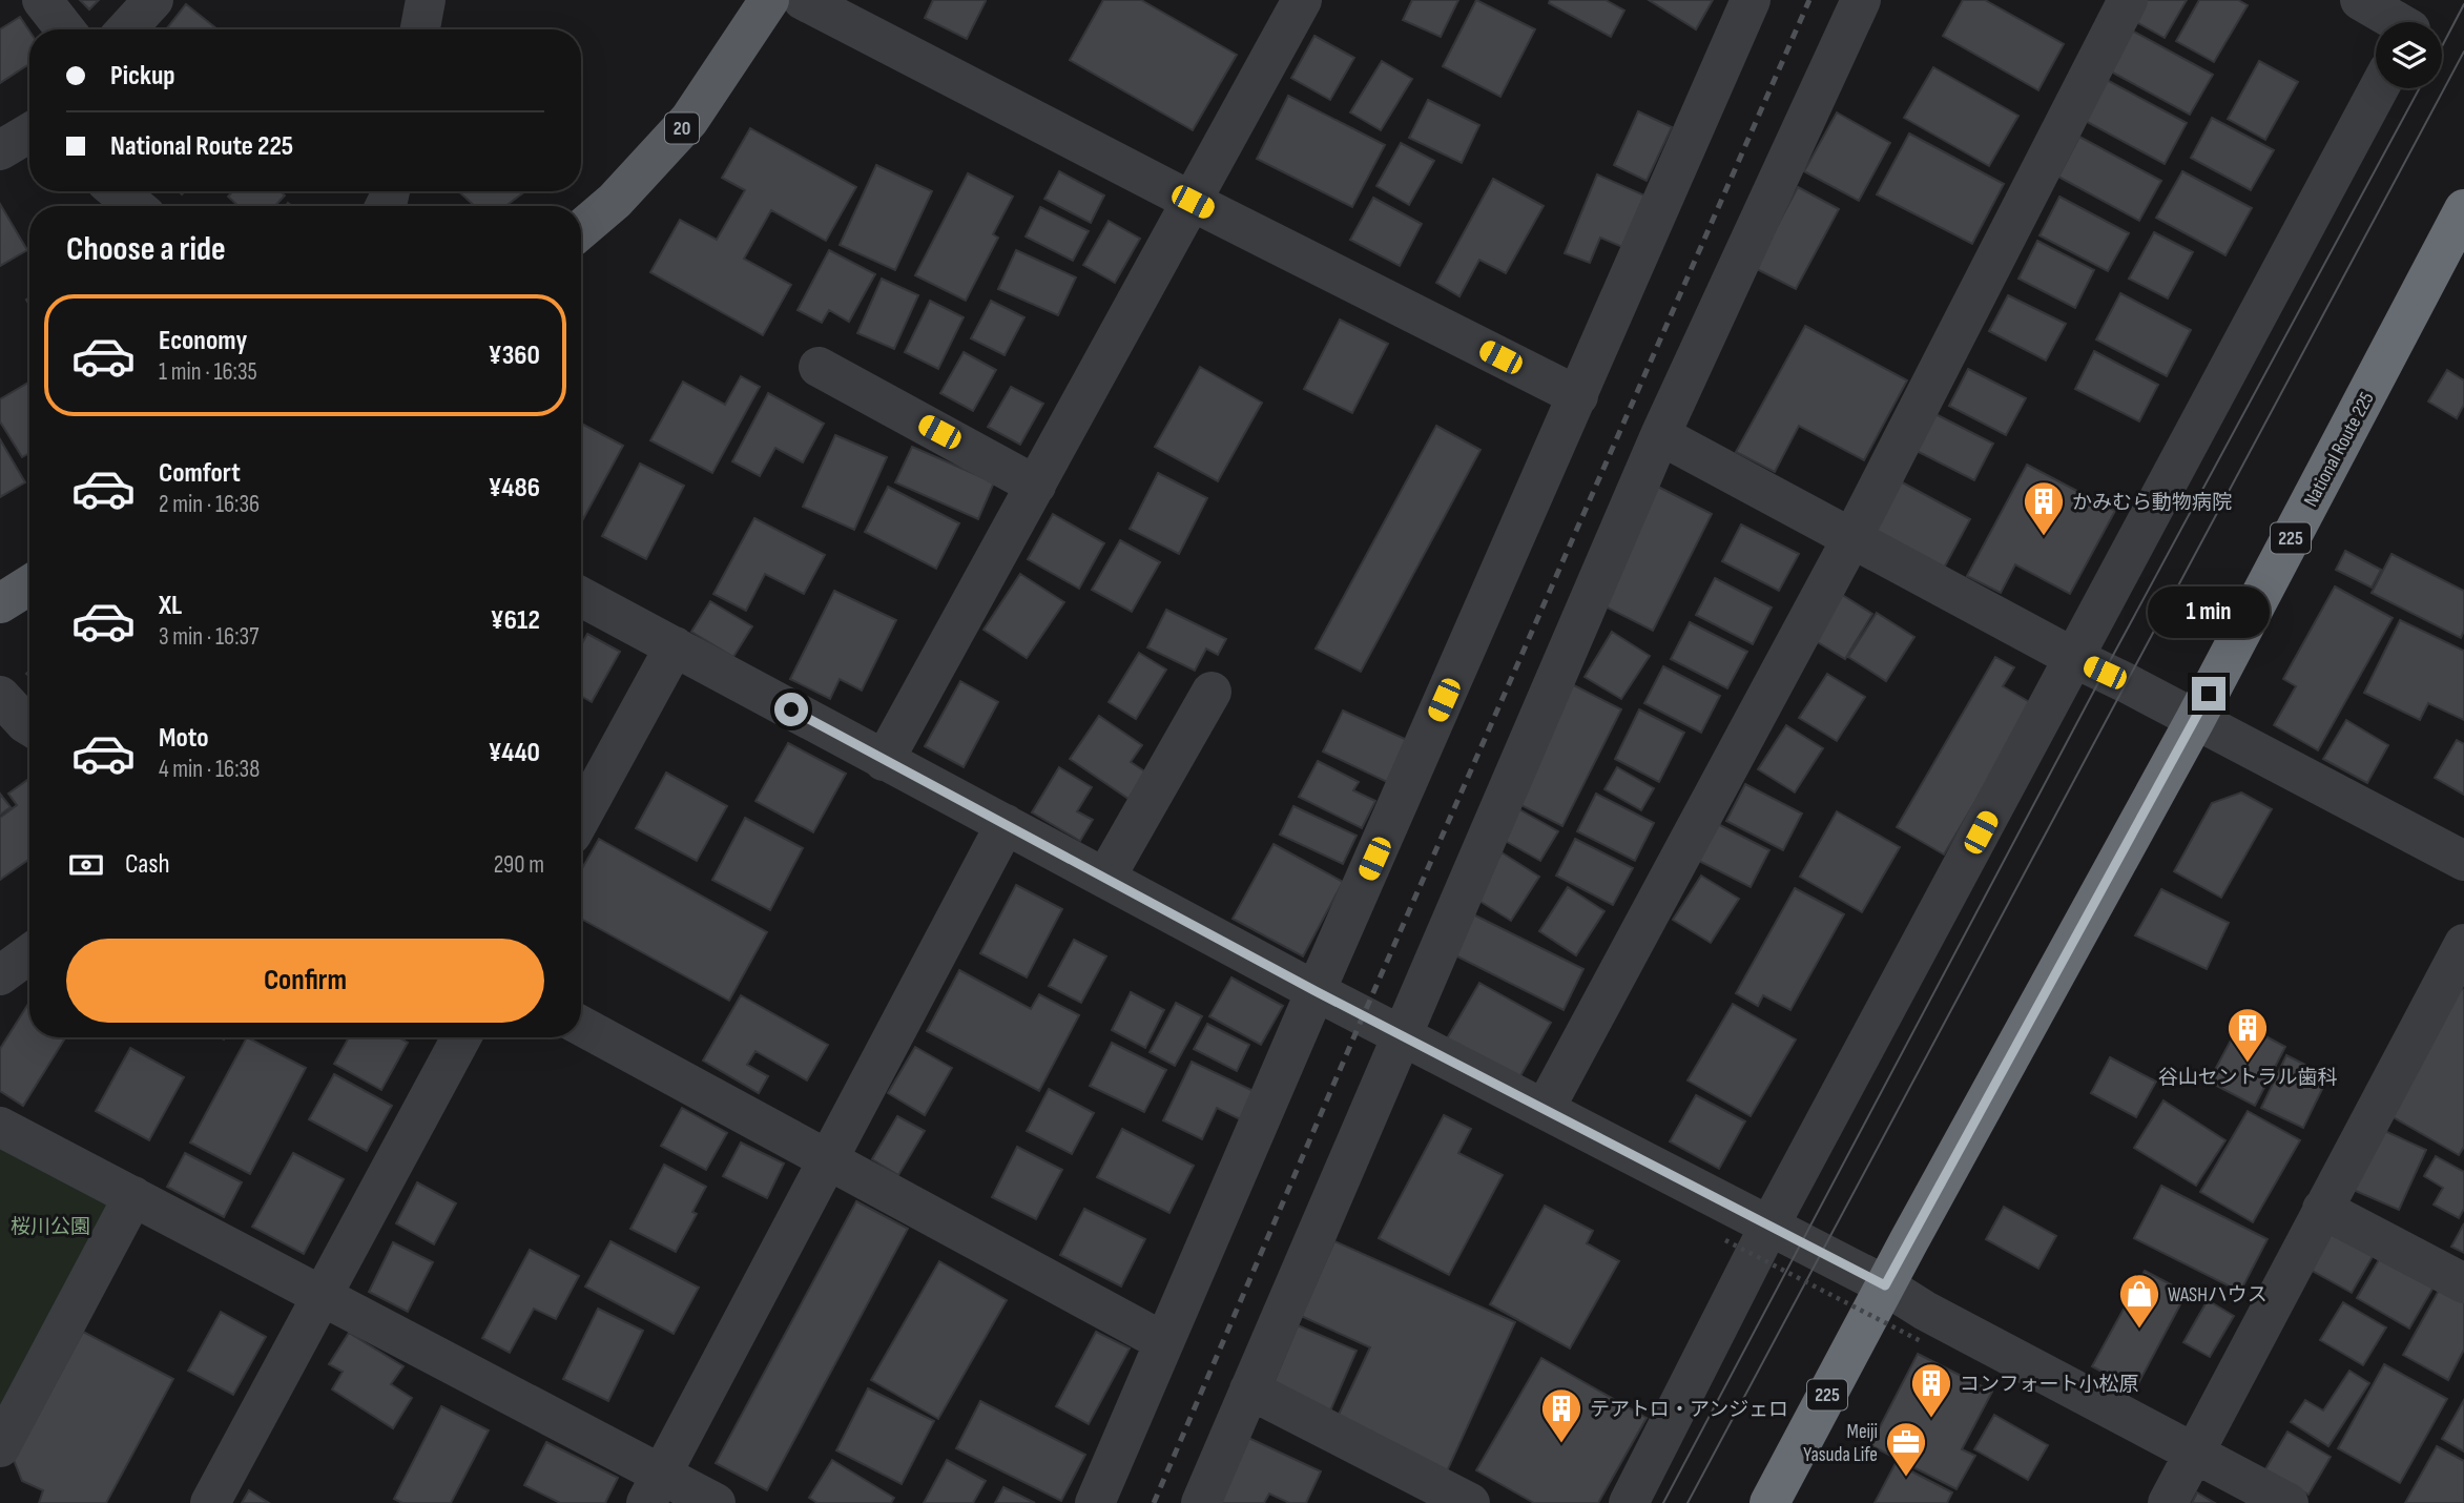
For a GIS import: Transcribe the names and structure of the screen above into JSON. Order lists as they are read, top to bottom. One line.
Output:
{"streets":{"highway":["National Route 225","225"],"main road":["20"]},"parks":["桜川公園"],"places":{"building":["かみむら動物病院","谷山セントラル歯科","コンフォート小松原","テアトロ・アンジェロ"],"shop":["WASHハウス"],"office":["Meiji Yasuda Life"]},"page":{"banner":["Pickup","National Route 225"],"heading":"Choose a ride","list":[{"name":"Economy","note":"1 min · 16:35","value":"¥360"},{"name":"Comfort","note":"2 min · 16:36","value":"¥486"},{"name":"XL","note":"3 min · 16:37","value":"¥612"},{"name":"Moto","note":"4 min · 16:38","value":"¥440"}],"bubble":"1 min","pay":["Cash","290 m"],"buttons":"Confirm"}}
